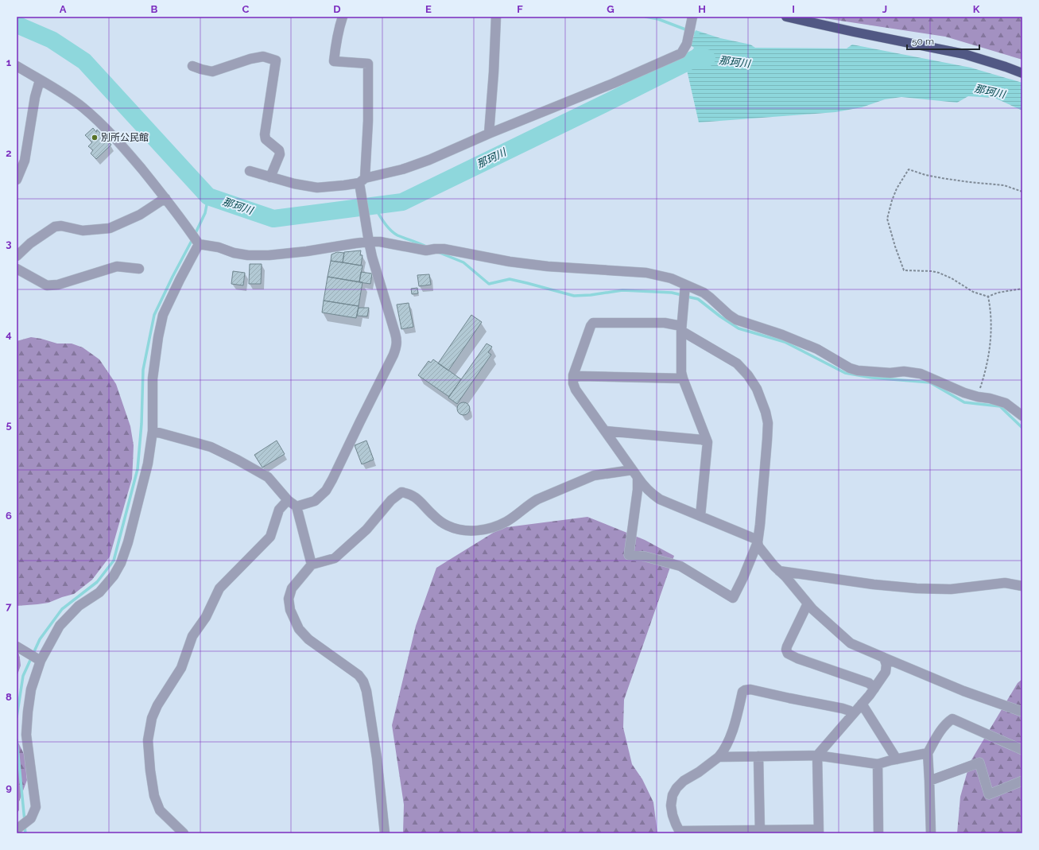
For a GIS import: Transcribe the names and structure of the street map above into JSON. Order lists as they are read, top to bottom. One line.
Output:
{"water":["那珂川"],"places":["別所公民館"],"scale_bar":"50 m","grid":{"columns":["A","B","C","D","E","F","G","H","I","J","K"],"rows":["1","2","3","4","5","6","7","8","9"]}}
